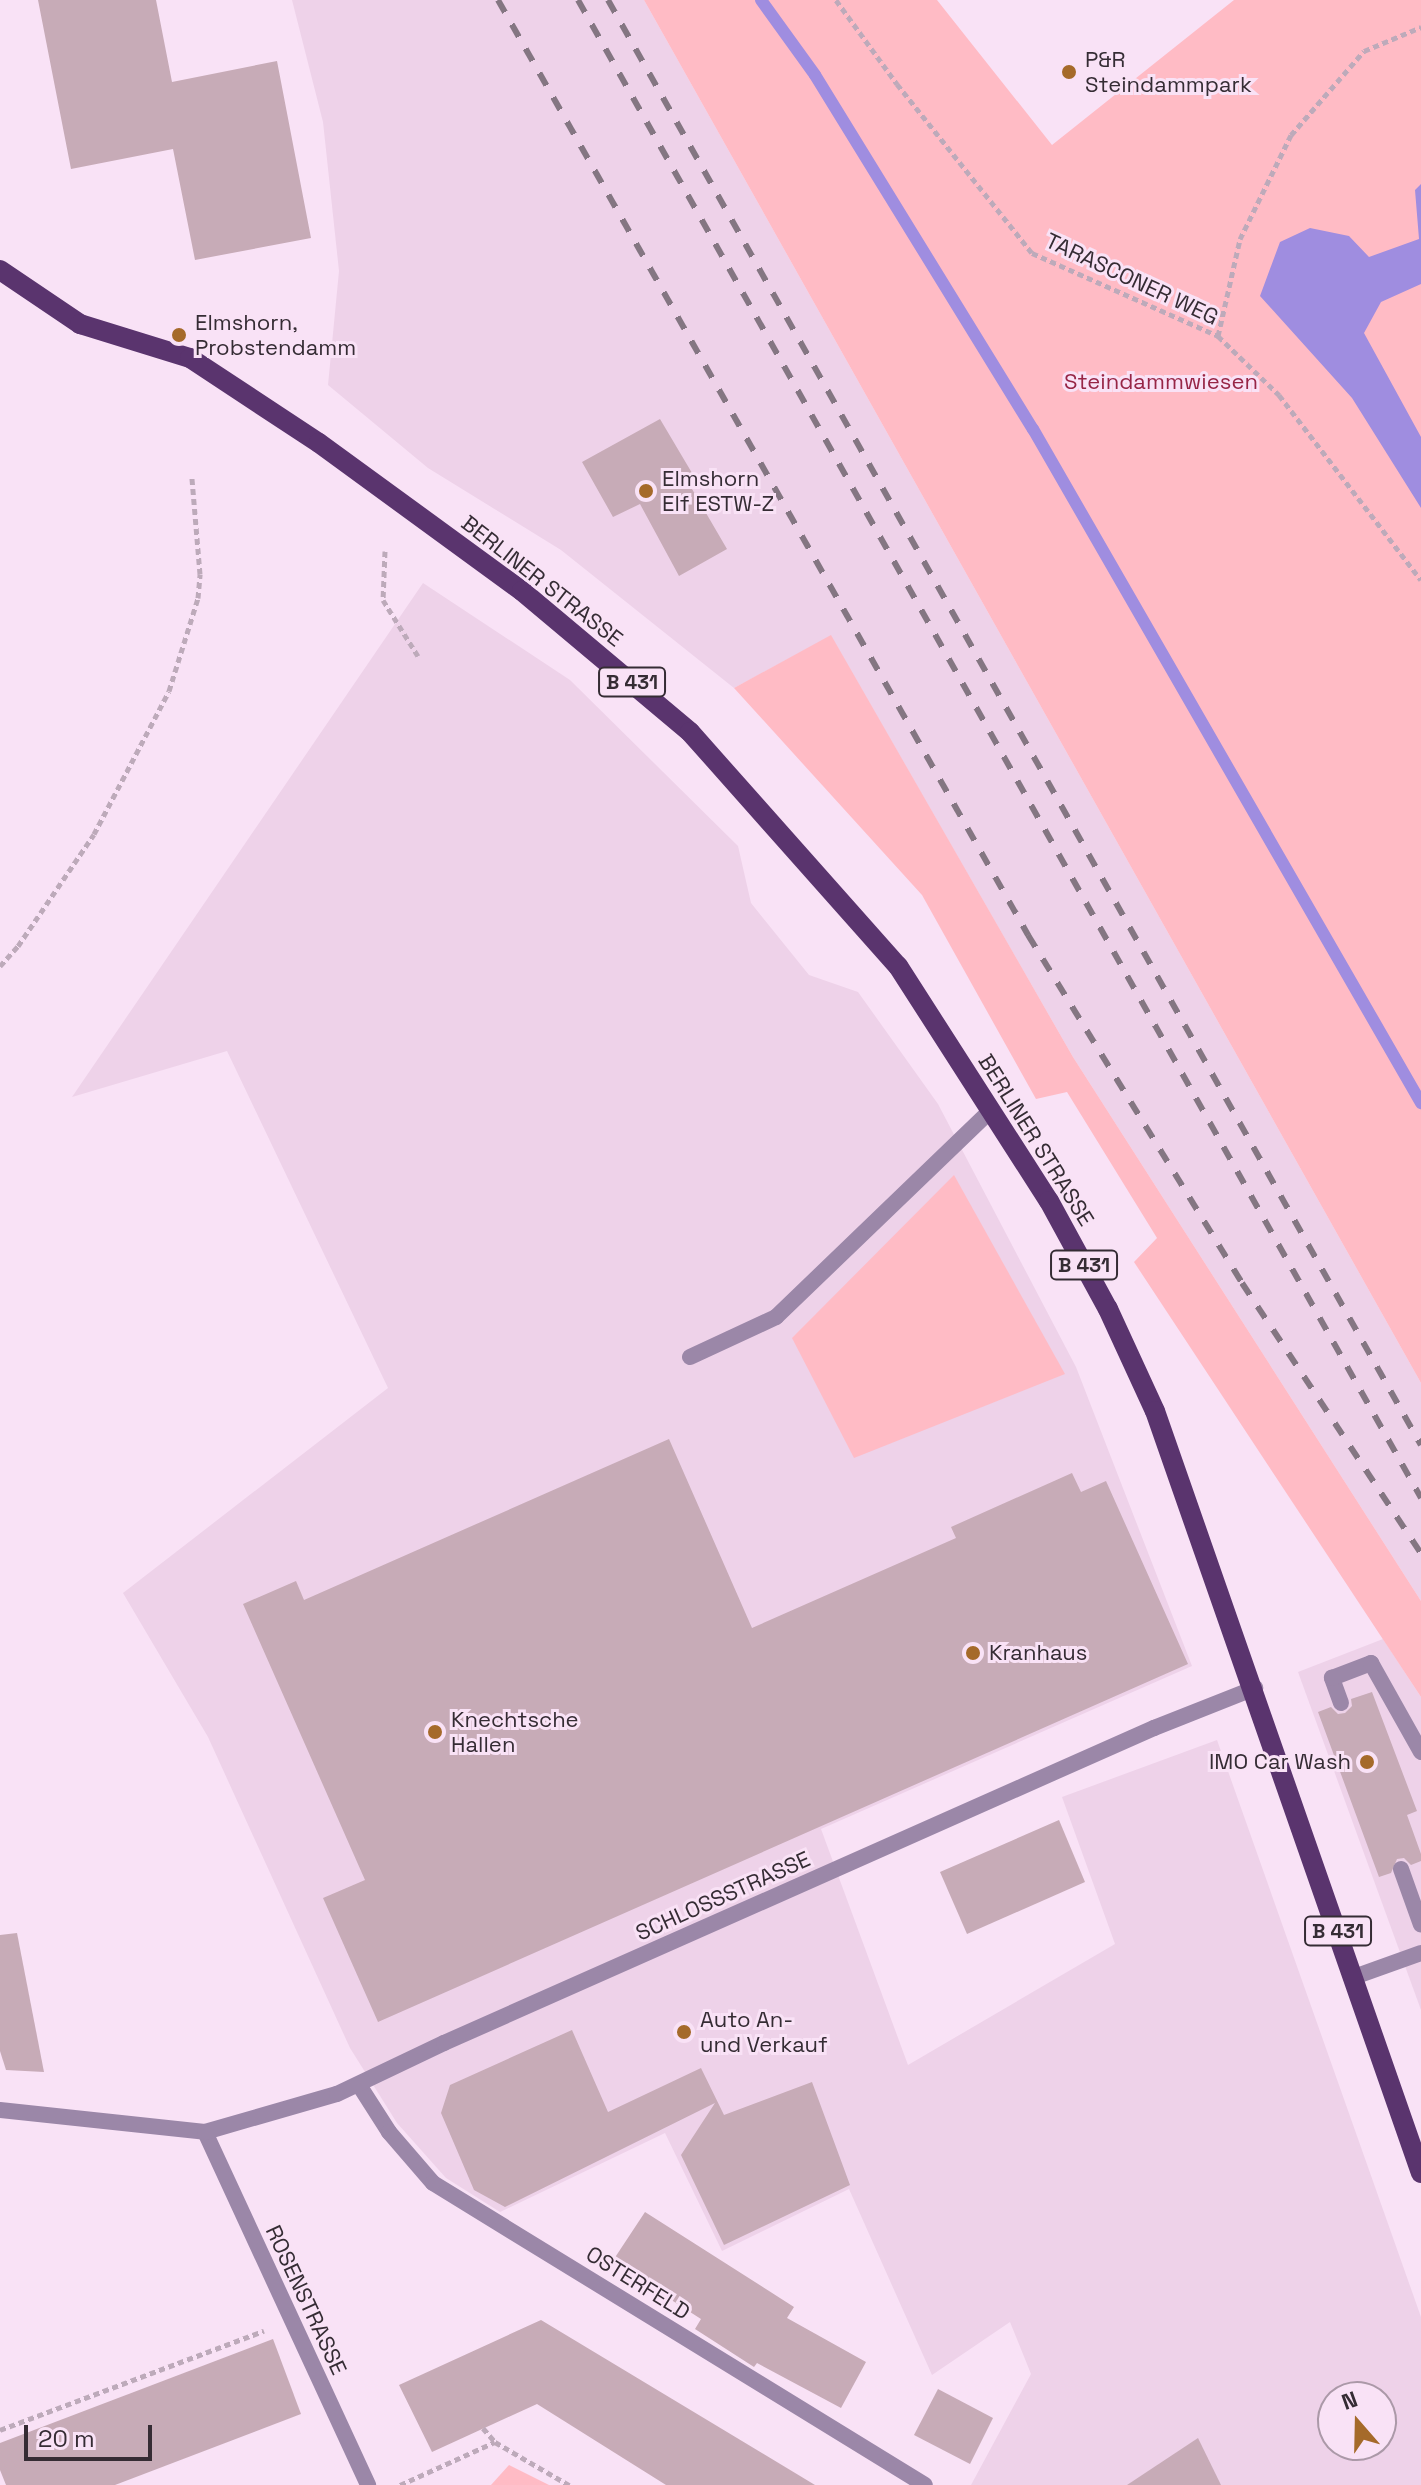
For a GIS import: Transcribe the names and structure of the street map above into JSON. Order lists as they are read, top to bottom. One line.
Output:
{"streets":{"main road":["BERLINER STRASSE","B 431"],"street":["SCHLOSSSTRASSE","OSTERFELD","ROSENSTRASSE"],"path":["TARASCONER WEG"]},"crossings":[["BERLINER STRASSE","SCHLOSSSTRASSE"],["SCHLOSSSTRASSE","OSTERFELD"],["SCHLOSSSTRASSE","ROSENSTRASSE"]],"parks":["Steindammwiesen"],"places":["P&R Steindammpark","Elmshorn, Probstendamm","Elmshorn Elf ESTW-Z","Kranhaus","Knechtsche Hallen","IMO Car Wash","Auto An- und Verkauf"],"scale_bar":"20 m","north":"top"}
